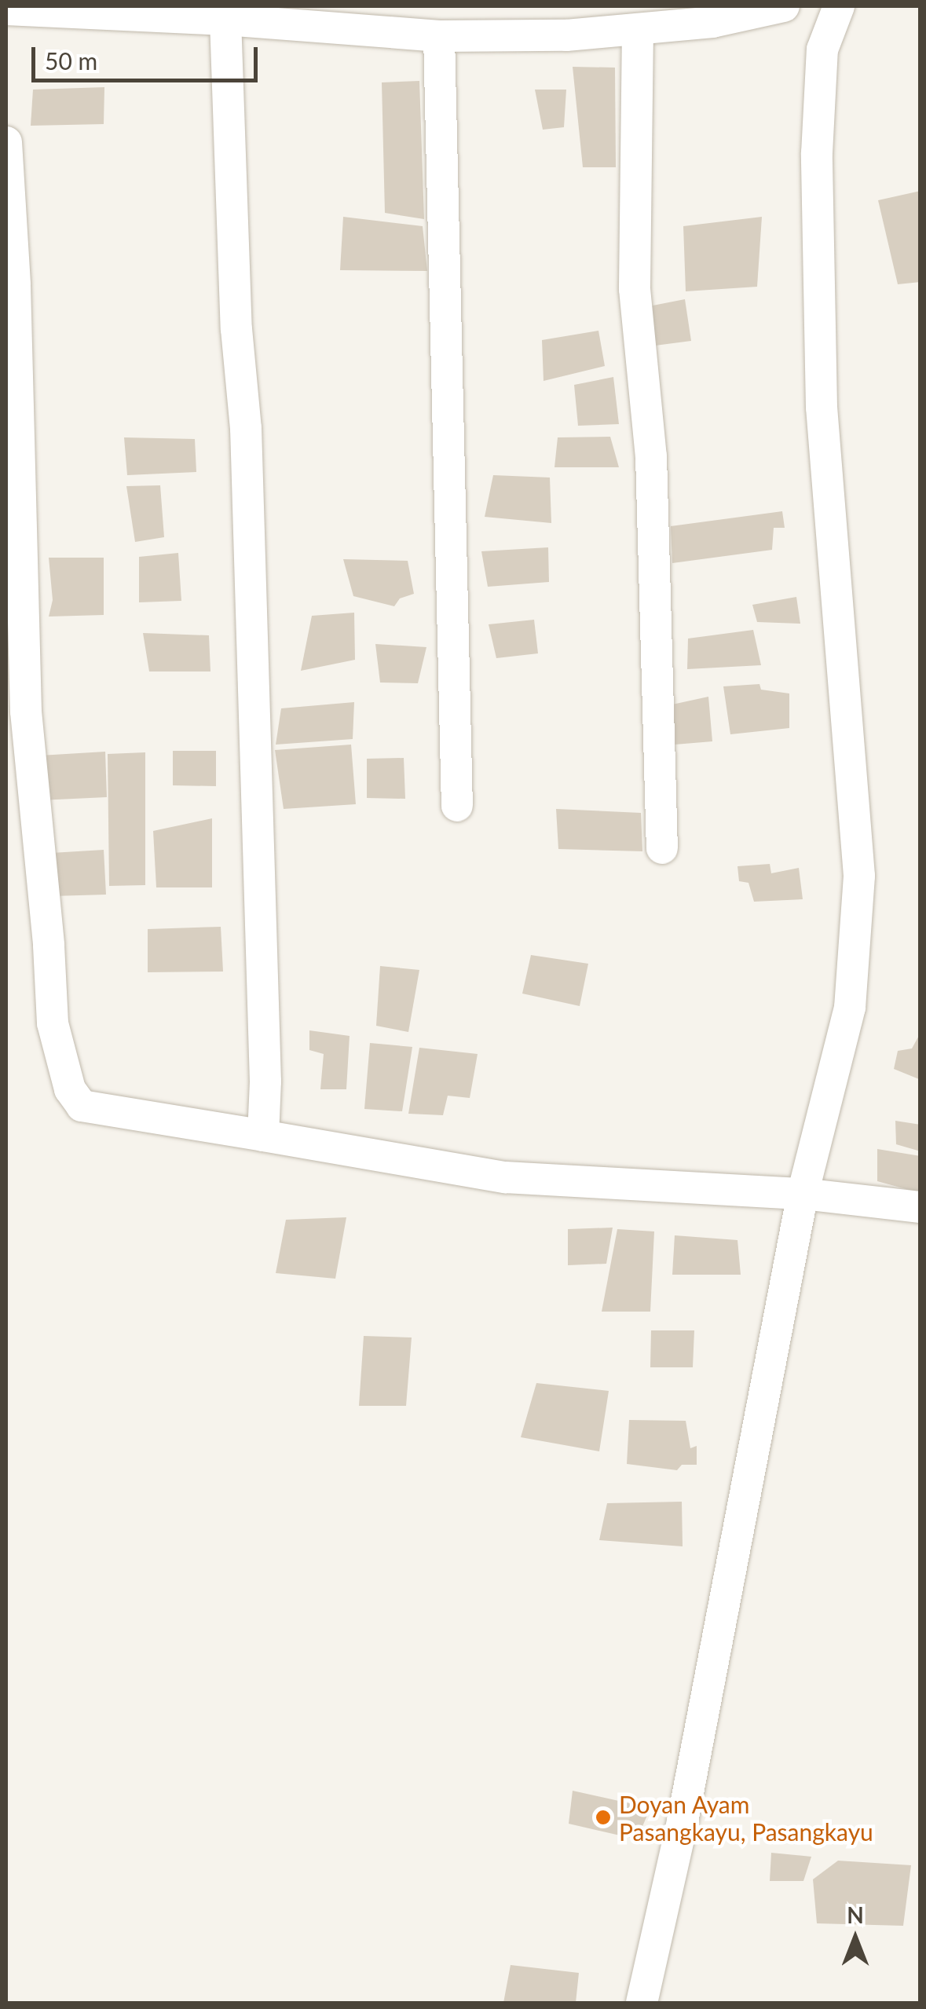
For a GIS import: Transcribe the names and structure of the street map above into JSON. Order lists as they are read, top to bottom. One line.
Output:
{"places":["Doyan Ayam Pasangkayu, Pasangkayu"],"scale_bar":"50 m","north":"top"}
